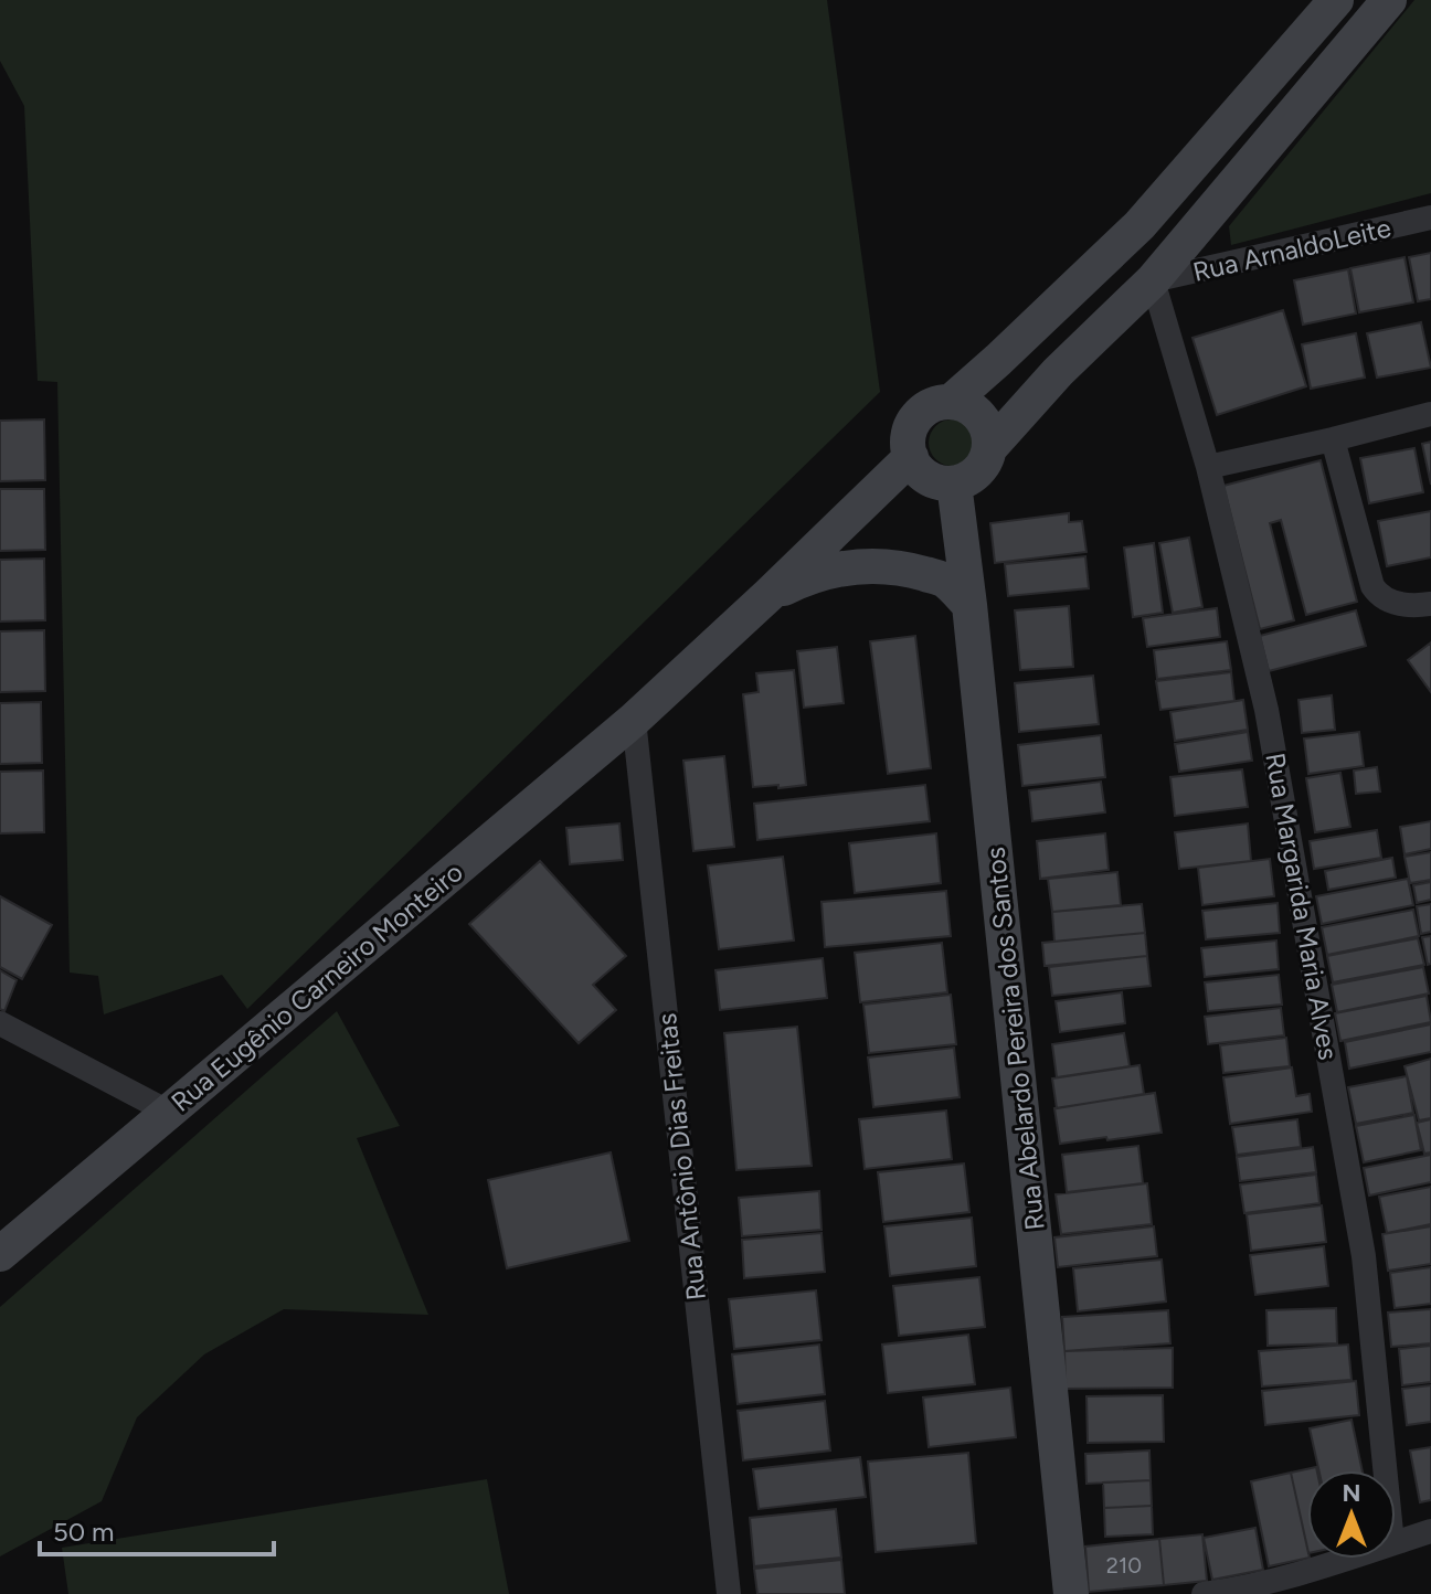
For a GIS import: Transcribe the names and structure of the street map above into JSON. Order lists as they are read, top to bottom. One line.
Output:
{"streets":{"main road":["Rua Eugênio Carneiro Monteiro","Rua Abelardo Pereira dos Santos"],"street":["Rua ArnaldoLeite","Rua Margarida Maria Alves","Rua Antônio Dias Freitas"]},"crossings":[["Rua ArnaldoLeite","Rua Margarida Maria Alves"],["Rua Eugênio Carneiro Monteiro","Rua Abelardo Pereira dos Santos"],["Rua Eugênio Carneiro Monteiro","Rua Antônio Dias Freitas"]],"house_numbers":["210"],"scale_bar":"50 m","north":"top"}
